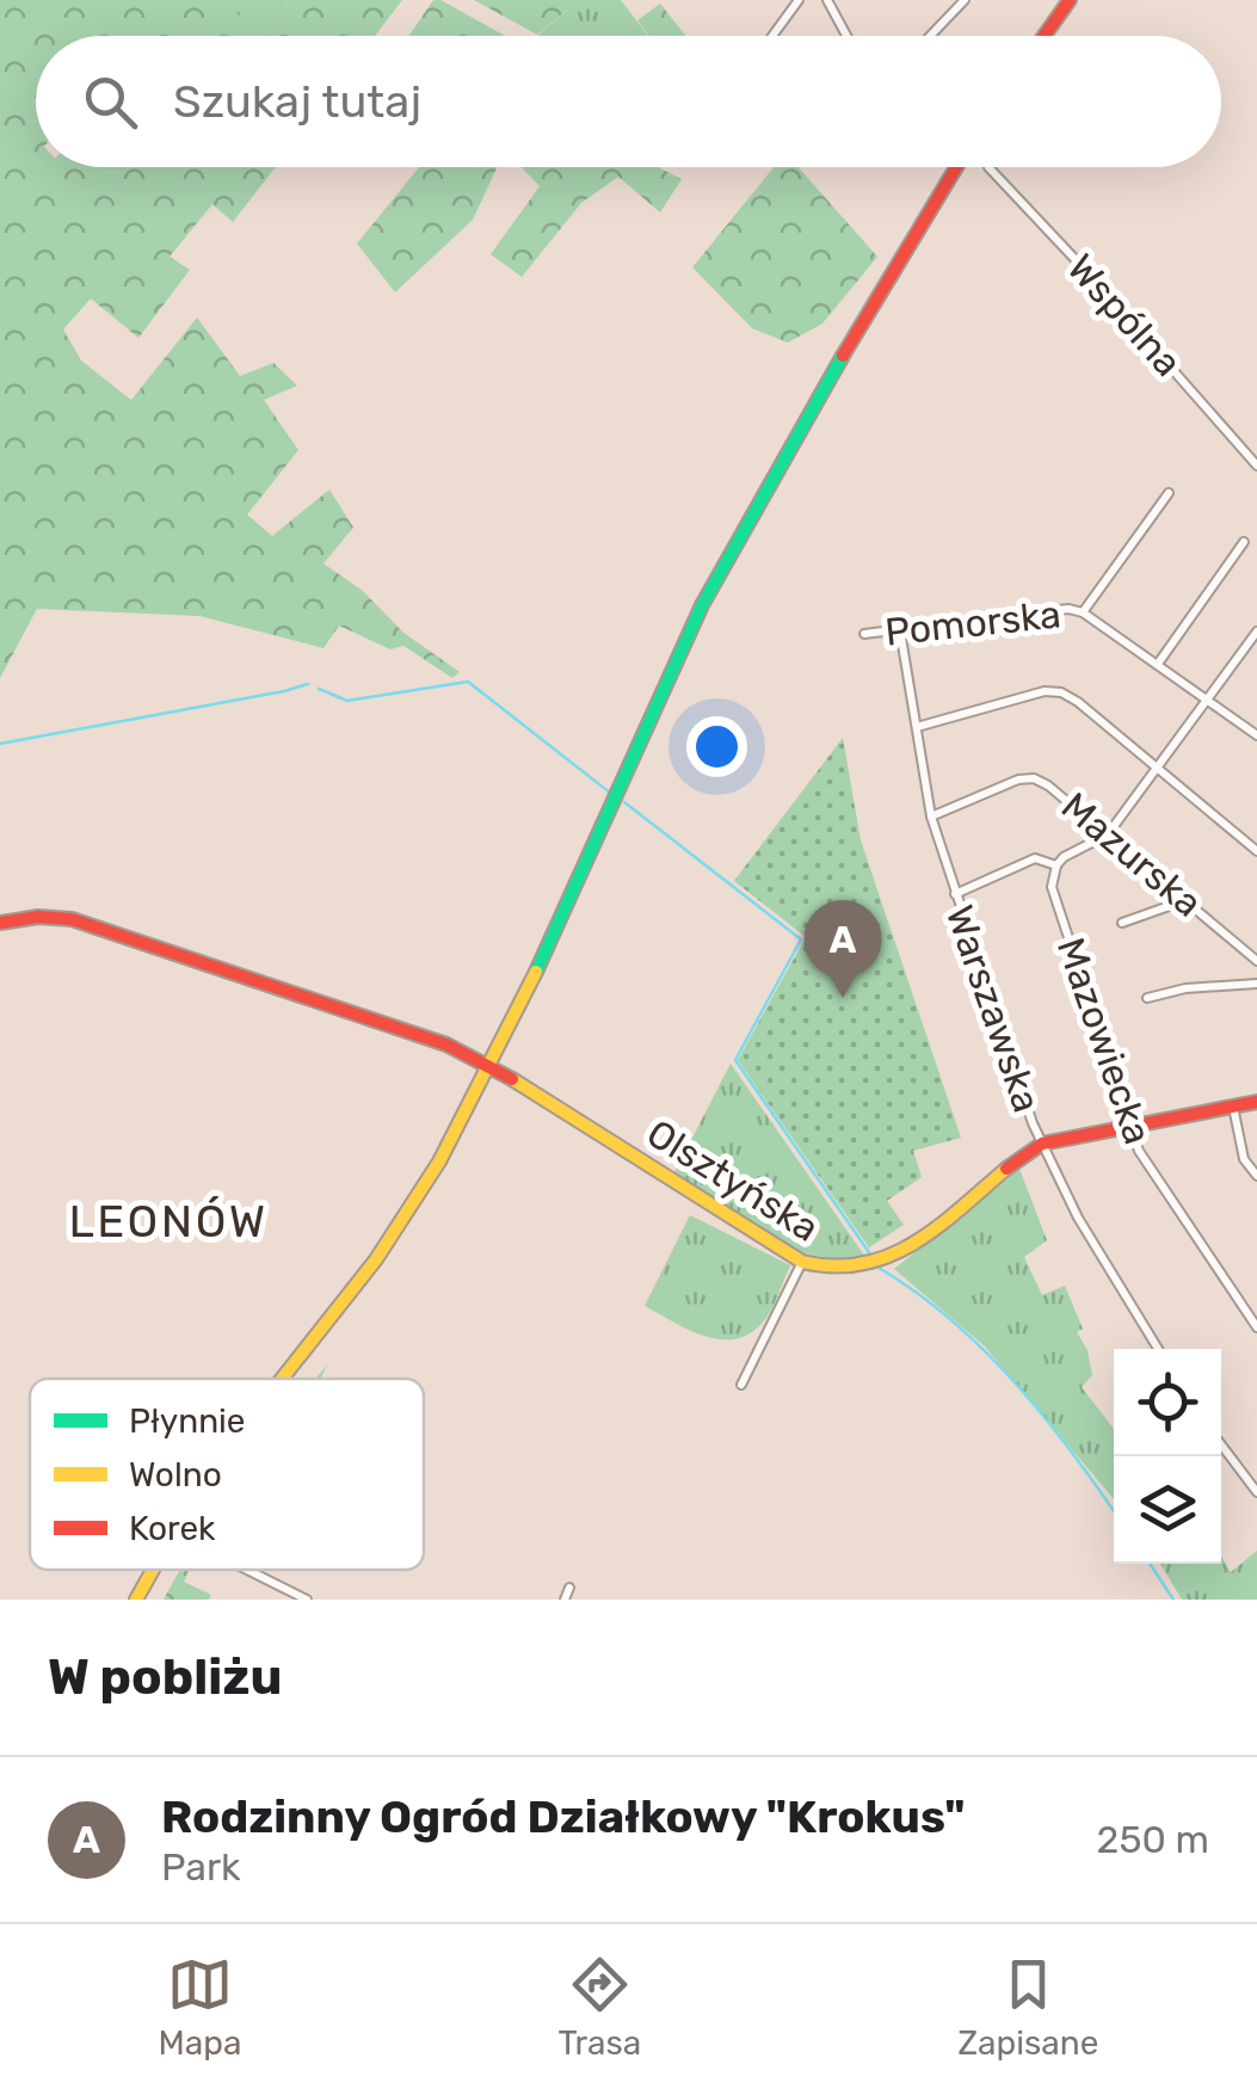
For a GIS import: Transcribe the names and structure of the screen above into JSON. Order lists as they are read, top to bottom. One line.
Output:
{"streets":{"main road":["Olsztyńska"],"street":["Wspólna","Pomorska","Mazurska","Warszawska","Mazowiecka"]},"crossings":[["Pomorska","Warszawska"],["Mazurska","Warszawska"],["Warszawska","Olsztyńska"],["Mazowiecka","Olsztyńska"]],"districts":["LEONÓW"],"legend":["Płynnie","Wolno","Korek"],"page":{"search":"Szukaj tutaj","pins":"A","heading":"W pobliżu","list":[{"mark":"A","name":"Rodzinny Ogród Działkowy \"Krokus\"","note":"Park","value":"250 m"}],"nav":["Mapa","Trasa","Zapisane"]}}
